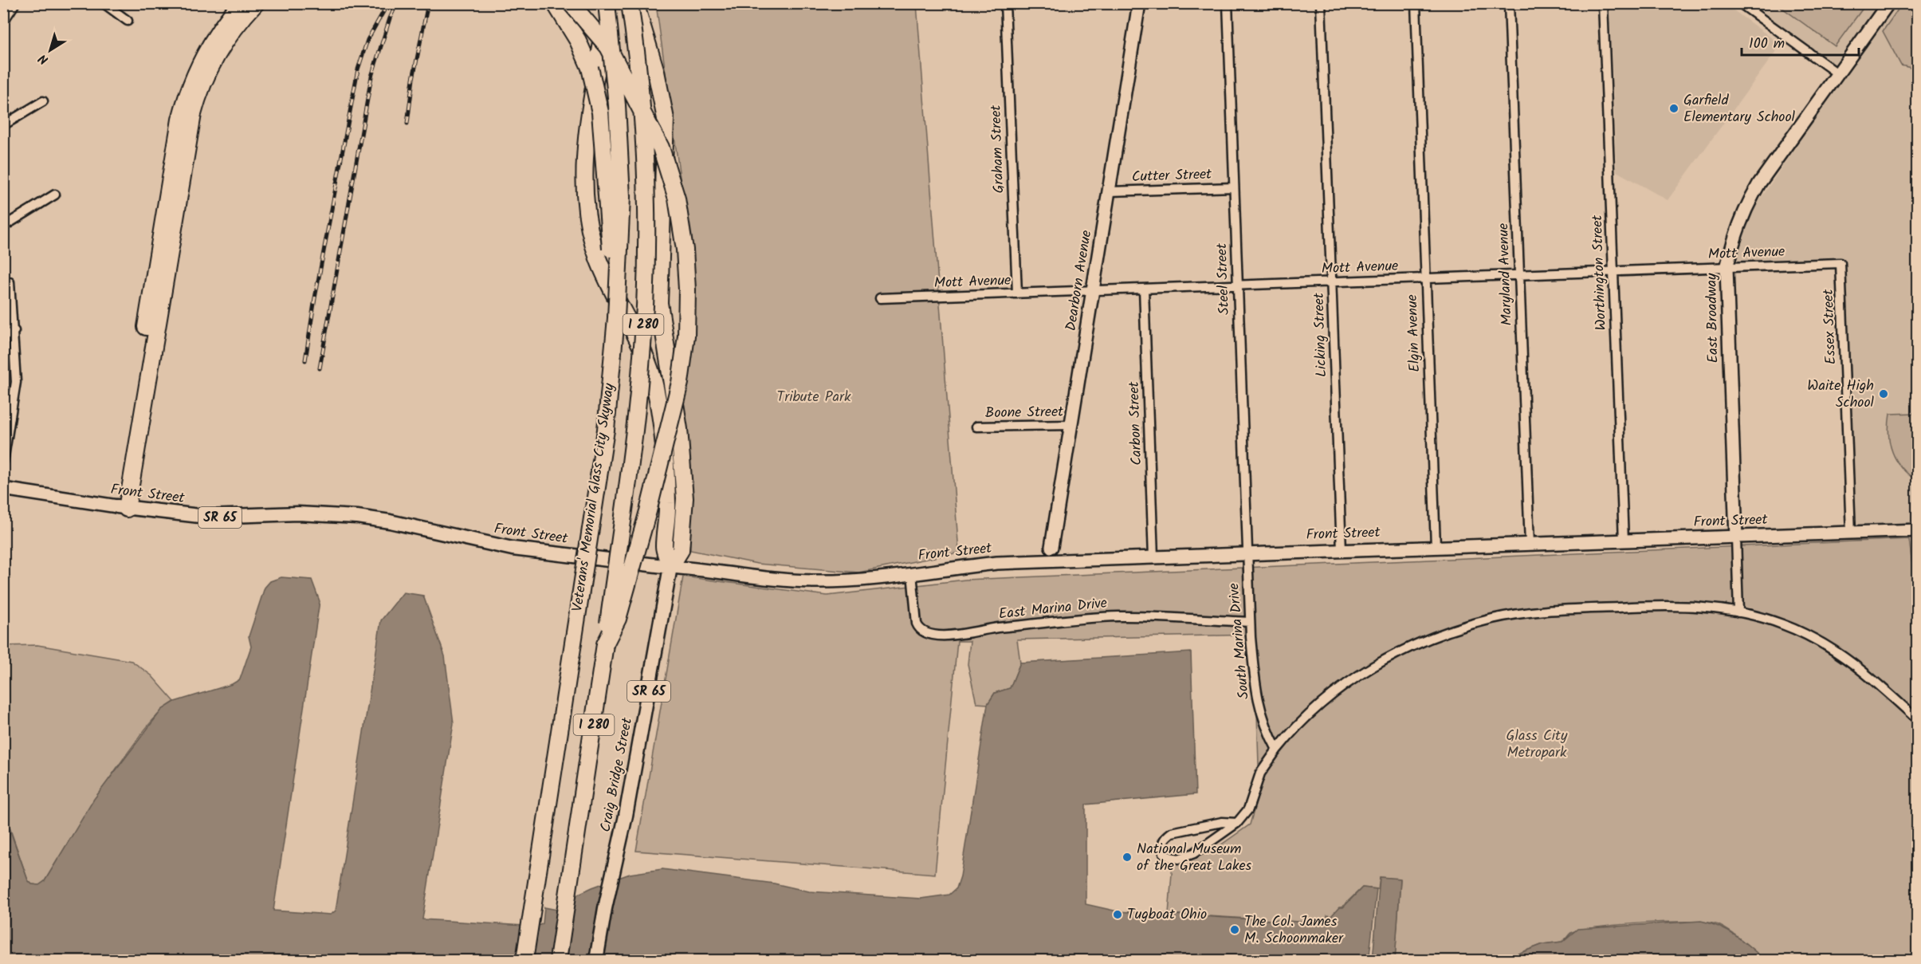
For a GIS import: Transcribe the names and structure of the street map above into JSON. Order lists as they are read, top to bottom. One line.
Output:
{"streets":{"highway":["I 280","Veterans' Memorial Glass City Skyway"],"main road":["Dearborn Avenue","East Broadway","Front Street","SR 65","Craig Bridge Street"],"street":["Graham Street","Cutter Street","Mott Avenue","Worthington Street","Maryland Avenue","Steel Street","Essex Street","Elgin Avenue","Licking Street","Boone Street","Carbon Street","East Marina Drive","South Marina Drive"]},"crossings":[["Graham Street","Mott Avenue"],["Cutter Street","Steel Street"],["Cutter Street","Dearborn Avenue"],["Mott Avenue","Worthington Street"],["Mott Avenue","Maryland Avenue"],["Mott Avenue","Steel Street"],["Mott Avenue","Dearborn Avenue"],["Mott Avenue","East Broadway"],["Mott Avenue","Essex Street"],["Mott Avenue","Elgin Avenue"],["Mott Avenue","Licking Street"],["Mott Avenue","Carbon Street"],["Worthington Street","Front Street"],["Maryland Avenue","Front Street"],["Steel Street","Front Street"],["Steel Street","South Marina Drive"],["Dearborn Avenue","Boone Street"],["Dearborn Avenue","Front Street"],["East Broadway","Front Street"],["Essex Street","Front Street"],["Elgin Avenue","Front Street"],["Licking Street","Front Street"],["Carbon Street","Front Street"],["Front Street","East Marina Drive"],["Front Street","South Marina Drive"],["Front Street","Craig Bridge Street"],["East Marina Drive","South Marina Drive"]],"parks":["Tribute Park","Glass City Metropark"],"places":["Garfield Elementary School","Waite High School","National Museum of the Great Lakes","Tugboat Ohio","The Col. James M. Schoonmaker"],"scale_bar":"100 m","north":"bottom left"}
